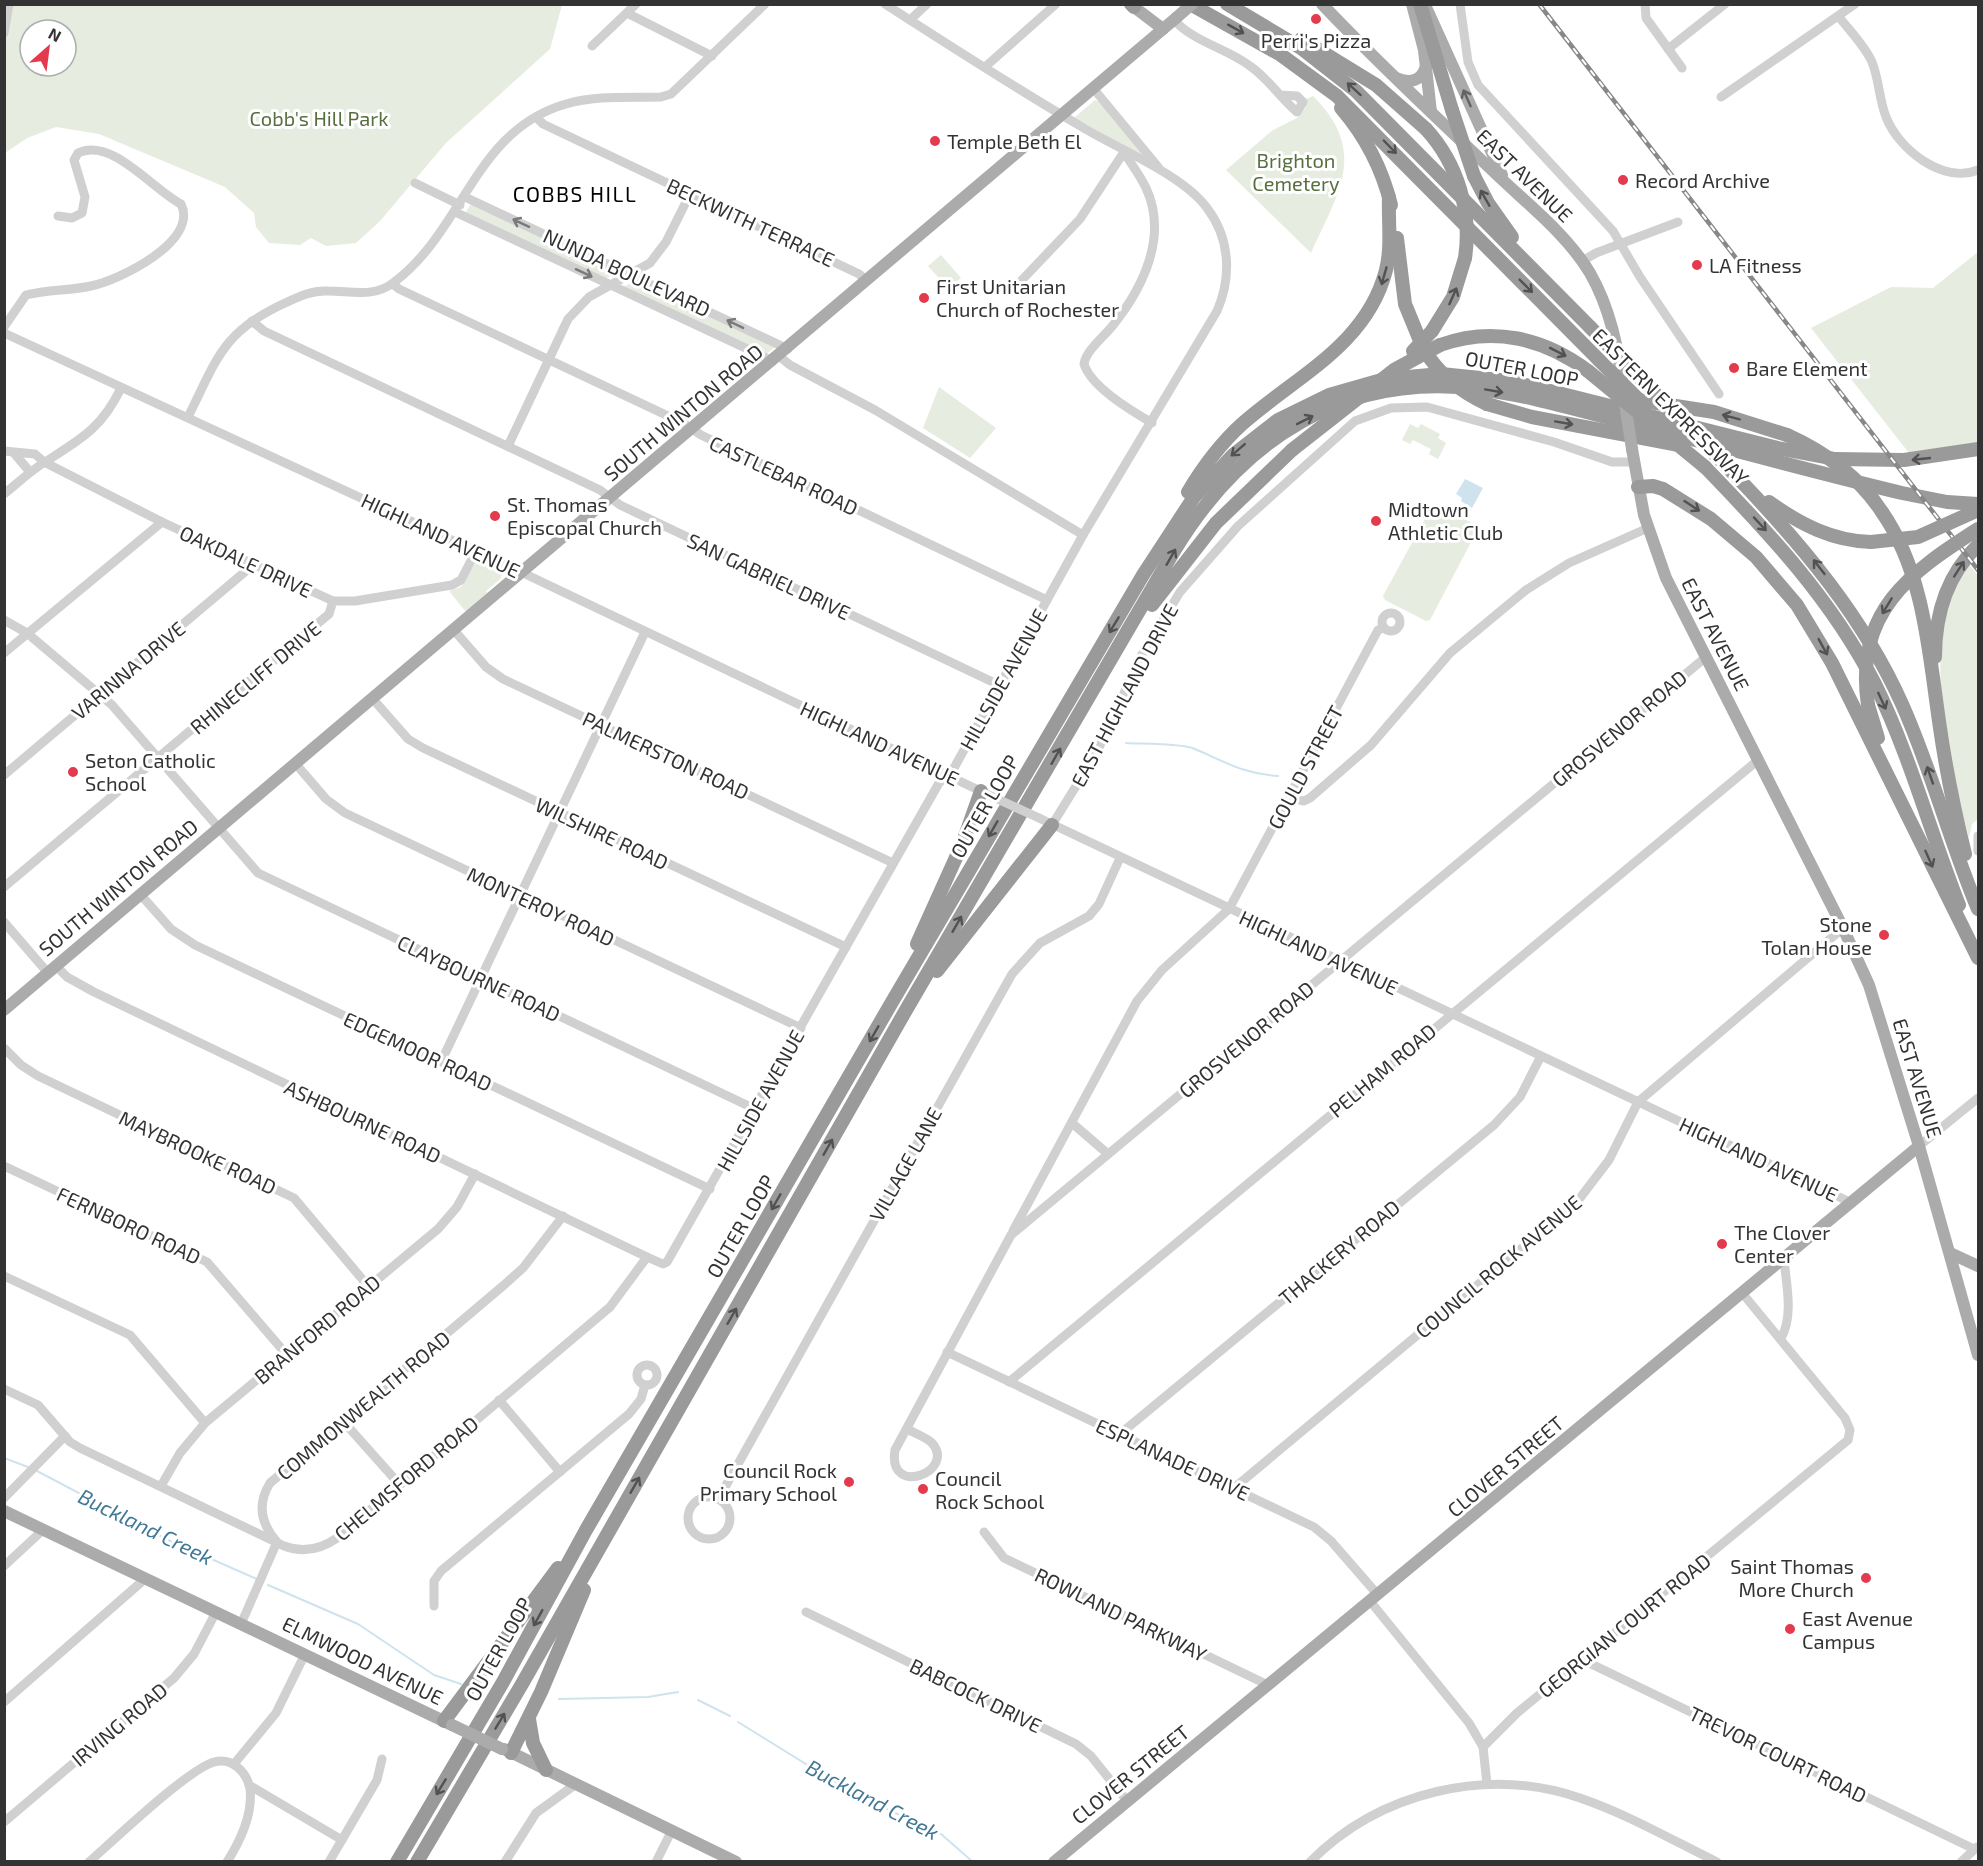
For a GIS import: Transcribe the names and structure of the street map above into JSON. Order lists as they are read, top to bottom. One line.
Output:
{"streets":{"highway":["OUTER LOOP","EASTERN EXPRESSWAY"],"main road":["EAST AVENUE","SOUTH WINTON ROAD","CLOVER STREET","ELMWOOD AVENUE"],"street":["BECKWITH TERRACE","NUNDA BOULEVARD","CASTLEBAR ROAD","HIGHLAND AVENUE","OAKDALE DRIVE","SAN GABRIEL DRIVE","VARINNA DRIVE","RHINECLIFF DRIVE","HILLSIDE AVENUE","EAST HIGHLAND DRIVE","GROSVENOR ROAD","PALMERSTON ROAD","GOULD STREET","WILSHIRE ROAD","MONTEROY ROAD","CLAYBOURNE ROAD","EDGEMOOR ROAD","PELHAM ROAD","ASHBOURNE ROAD","MAYBROOKE ROAD","VILLAGE LANE","FERNBORO ROAD","THACKERY ROAD","COUNCIL ROCK AVENUE","BRANFORD ROAD","COMMONWEALTH ROAD","ESPLANADE DRIVE","CHELMSFORD ROAD","ROWLAND PARKWAY","GEORGIAN COURT ROAD","BABCOCK DRIVE","IRVING ROAD","TREVOR COURT ROAD"]},"crossings":[["EAST AVENUE","EAST HIGHLAND DRIVE"],["EAST AVENUE","GROSVENOR ROAD"],["EAST AVENUE","PELHAM ROAD"],["EAST AVENUE","COUNCIL ROCK AVENUE"],["EAST AVENUE","CLOVER STREET"],["BECKWITH TERRACE","SOUTH WINTON ROAD"],["NUNDA BOULEVARD","SOUTH WINTON ROAD"],["NUNDA BOULEVARD","HILLSIDE AVENUE"],["EASTERN EXPRESSWAY","SOUTH WINTON ROAD"],["SOUTH WINTON ROAD","CASTLEBAR ROAD"],["SOUTH WINTON ROAD","HIGHLAND AVENUE"],["SOUTH WINTON ROAD","SAN GABRIEL DRIVE"],["SOUTH WINTON ROAD","HILLSIDE AVENUE"],["SOUTH WINTON ROAD","PALMERSTON ROAD"],["SOUTH WINTON ROAD","WILSHIRE ROAD"],["SOUTH WINTON ROAD","MONTEROY ROAD"],["SOUTH WINTON ROAD","CLAYBOURNE ROAD"],["SOUTH WINTON ROAD","EDGEMOOR ROAD"],["SOUTH WINTON ROAD","ASHBOURNE ROAD"],["CASTLEBAR ROAD","HILLSIDE AVENUE"],["HIGHLAND AVENUE","OAKDALE DRIVE"],["HIGHLAND AVENUE","HILLSIDE AVENUE"],["HIGHLAND AVENUE","EAST HIGHLAND DRIVE"],["HIGHLAND AVENUE","GROSVENOR ROAD"],["HIGHLAND AVENUE","GOULD STREET"],["HIGHLAND AVENUE","PELHAM ROAD"],["HIGHLAND AVENUE","VILLAGE LANE"],["HIGHLAND AVENUE","THACKERY ROAD"],["HIGHLAND AVENUE","COUNCIL ROCK AVENUE"],["HIGHLAND AVENUE","CLOVER STREET"],["OAKDALE DRIVE","VARINNA DRIVE"],["OAKDALE DRIVE","RHINECLIFF DRIVE"],["SAN GABRIEL DRIVE","HILLSIDE AVENUE"],["VARINNA DRIVE","CLAYBOURNE ROAD"],["RHINECLIFF DRIVE","CLAYBOURNE ROAD"],["HILLSIDE AVENUE","PALMERSTON ROAD"],["HILLSIDE AVENUE","WILSHIRE ROAD"],["HILLSIDE AVENUE","MONTEROY ROAD"],["HILLSIDE AVENUE","CLAYBOURNE ROAD"],["HILLSIDE AVENUE","EDGEMOOR ROAD"],["HILLSIDE AVENUE","ASHBOURNE ROAD"],["GROSVENOR ROAD","ESPLANADE DRIVE"],["PELHAM ROAD","ESPLANADE DRIVE"],["ASHBOURNE ROAD","BRANFORD ROAD"],["ASHBOURNE ROAD","COMMONWEALTH ROAD"],["ASHBOURNE ROAD","CHELMSFORD ROAD"],["MAYBROOKE ROAD","BRANFORD ROAD"],["FERNBORO ROAD","BRANFORD ROAD"],["THACKERY ROAD","ESPLANADE DRIVE"],["COUNCIL ROCK AVENUE","ESPLANADE DRIVE"],["BRANFORD ROAD","CHELMSFORD ROAD"],["COMMONWEALTH ROAD","CHELMSFORD ROAD"],["ESPLANADE DRIVE","CLOVER STREET"],["ESPLANADE DRIVE","GEORGIAN COURT ROAD"],["CLOVER STREET","ROWLAND PARKWAY"],["CLOVER STREET","GEORGIAN COURT ROAD"],["CLOVER STREET","BABCOCK DRIVE"],["GEORGIAN COURT ROAD","TREVOR COURT ROAD"],["ELMWOOD AVENUE","IRVING ROAD"]],"districts":["COBBS HILL"],"water":["Buckland Creek"],"parks":["Cobb's Hill Park","Brighton Cemetery"],"places":["Perri's Pizza","Temple Beth El","Record Archive","LA Fitness","First Unitarian Church of Rochester","Bare Element","St. Thomas Episcopal Church","Midtown Athletic Club","Seton Catholic School","Stone Tolan House","The Clover Center","Council Rock Primary School","Council Rock School","Saint Thomas More Church","East Avenue Campus"],"north":"top right"}
